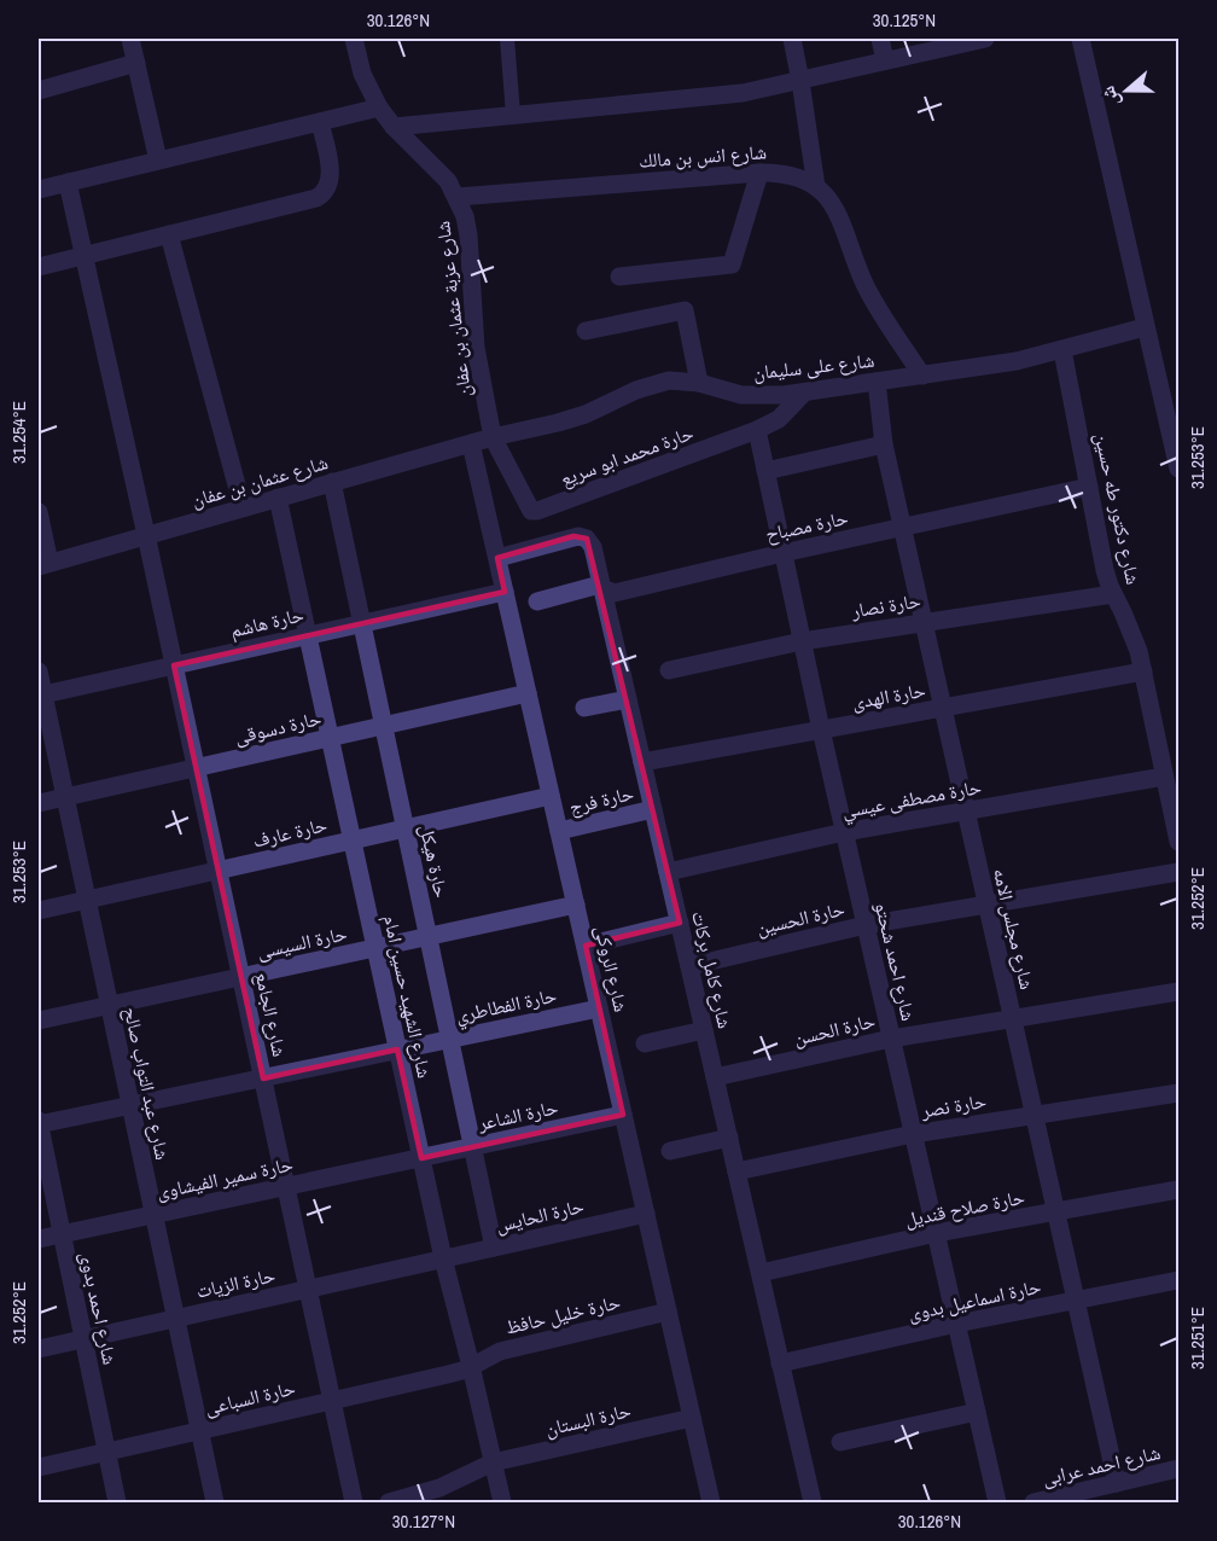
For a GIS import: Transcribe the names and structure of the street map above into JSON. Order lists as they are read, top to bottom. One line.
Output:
{"streets":{"street":["شارع انس بن مالك","شارع عزبة عثمان بن عفان","شارع على سليمان","حارة محمد ابو سريع","شارع عثمان بن عفان","شارع دكتور طه حسين","حارة مصباح","حارة نصار","حارة هاشم","حارة الهدى","حارة دسوقى","حارة مصطفى عيسي","حارة فرج","حارة عارف","حارة هيكل","حارة الحسين","شارع مجلس الامه","حارة السيسى","شارع احمد شحتو","شارع الروكى","شارع كامل بركات","شارع الشهيد حسين امام","حارة الفطاطري","شارع الجامع","حارة الحسن","شارع عبد التواب صالح","حارة نصر","حارة الشاعر","حارة سمير الفيشاوى","حارة صلاح قنديل","حارة الحايس","حارة الزيات","حارة اسماعيل بدوى","شارع احمد بدوى","حارة خليل حافظ","حارة السباعى","حارة البستان","شارع احمد عرابى"]},"crossings":[["شارع انس بن مالك","شارع عزبة عثمان بن عفان"],["شارع انس بن مالك","شارع على سليمان"],["شارع عزبة عثمان بن عفان","شارع على سليمان"],["شارع عزبة عثمان بن عفان","حارة محمد ابو سريع"],["شارع عزبة عثمان بن عفان","شارع عثمان بن عفان"],["شارع على سليمان","حارة محمد ابو سريع"],["شارع على سليمان","شارع عثمان بن عفان"],["شارع على سليمان","شارع دكتور طه حسين"],["شارع على سليمان","شارع مجلس الامه"],["حارة محمد ابو سريع","شارع عثمان بن عفان"],["حارة محمد ابو سريع","شارع احمد شحتو"],["شارع عثمان بن عفان","حارة هيكل"],["شارع عثمان بن عفان","شارع الروكى"],["شارع عثمان بن عفان","شارع الشهيد حسين امام"],["شارع عثمان بن عفان","شارع الجامع"],["شارع دكتور طه حسين","حارة مصباح"],["شارع دكتور طه حسين","حارة نصار"],["شارع دكتور طه حسين","حارة الهدى"],["شارع دكتور طه حسين","حارة مصطفى عيسي"],["حارة مصباح","شارع مجلس الامه"],["حارة مصباح","شارع احمد شحتو"],["حارة مصباح","شارع كامل بركات"],["حارة نصار","شارع مجلس الامه"],["حارة نصار","شارع احمد شحتو"],["حارة هاشم","حارة هيكل"],["حارة هاشم","شارع الروكى"],["حارة هاشم","شارع الشهيد حسين امام"],["حارة هاشم","شارع الجامع"],["حارة هاشم","شارع عبد التواب صالح"],["حارة الهدى","شارع مجلس الامه"],["حارة الهدى","شارع احمد شحتو"],["حارة الهدى","شارع كامل بركات"],["حارة دسوقى","حارة هيكل"],["حارة دسوقى","شارع الروكى"],["حارة دسوقى","شارع الشهيد حسين امام"],["حارة دسوقى","شارع الجامع"],["حارة دسوقى","شارع عبد التواب صالح"],["حارة مصطفى عيسي","شارع مجلس الامه"],["حارة مصطفى عيسي","شارع احمد شحتو"],["حارة مصطفى عيسي","شارع كامل بركات"],["حارة فرج","شارع الروكى"],["حارة فرج","شارع كامل بركات"],["حارة عارف","حارة هيكل"],["حارة عارف","شارع الروكى"],["حارة عارف","شارع الشهيد حسين امام"],["حارة عارف","شارع الجامع"],["حارة عارف","شارع عبد التواب صالح"],["حارة هيكل","حارة السيسى"],["حارة هيكل","حارة الفطاطري"],["حارة هيكل","حارة الشاعر"],["حارة هيكل","حارة الحايس"],["حارة الحسين","شارع مجلس الامه"],["حارة الحسين","شارع احمد شحتو"],["حارة الحسين","شارع كامل بركات"],["شارع مجلس الامه","حارة الحسن"],["شارع مجلس الامه","حارة نصر"],["شارع مجلس الامه","حارة صلاح قنديل"],["شارع مجلس الامه","حارة اسماعيل بدوى"],["شارع مجلس الامه","شارع احمد عرابى"],["حارة السيسى","شارع الروكى"],["حارة السيسى","شارع الشهيد حسين امام"],["حارة السيسى","شارع الجامع"],["حارة السيسى","شارع عبد التواب صالح"],["شارع احمد شحتو","حارة الحسن"],["شارع احمد شحتو","حارة نصر"],["شارع احمد شحتو","حارة صلاح قنديل"],["شارع احمد شحتو","حارة اسماعيل بدوى"],["شارع الروكى","شارع كامل بركات"],["شارع الروكى","حارة الفطاطري"],["شارع الروكى","حارة الشاعر"],["شارع الروكى","حارة الحايس"],["شارع الروكى","حارة خليل حافظ"],["شارع الروكى","حارة البستان"],["شارع كامل بركات","حارة الحسن"],["شارع كامل بركات","حارة نصر"],["شارع كامل بركات","حارة صلاح قنديل"],["شارع كامل بركات","حارة اسماعيل بدوى"],["شارع الشهيد حسين امام","حارة الفطاطري"],["شارع الشهيد حسين امام","حارة الشاعر"],["شارع الشهيد حسين امام","حارة سمير الفيشاوى"],["شارع الشهيد حسين امام","حارة الحايس"],["شارع الشهيد حسين امام","حارة الزيات"],["شارع الشهيد حسين امام","حارة خليل حافظ"],["شارع الشهيد حسين امام","حارة السباعى"],["شارع الشهيد حسين امام","حارة البستان"],["حارة الفطاطري","شارع الجامع"],["حارة الفطاطري","شارع عبد التواب صالح"],["حارة الفطاطري","شارع احمد بدوى"],["شارع الجامع","حارة سمير الفيشاوى"],["شارع الجامع","حارة الزيات"],["شارع الجامع","حارة السباعى"],["شارع عبد التواب صالح","حارة سمير الفيشاوى"],["شارع عبد التواب صالح","حارة الزيات"],["شارع عبد التواب صالح","حارة السباعى"],["حارة الشاعر","حارة سمير الفيشاوى"],["حارة سمير الفيشاوى","شارع احمد بدوى"],["حارة الحايس","حارة الزيات"],["حارة الزيات","شارع احمد بدوى"],["شارع احمد بدوى","حارة السباعى"],["حارة خليل حافظ","حارة السباعى"]],"north":"left","coordinates":["30.126°N","30.125°N","31.254°E","31.253°E","31.252°E","31.251°E","30.127°N"]}
